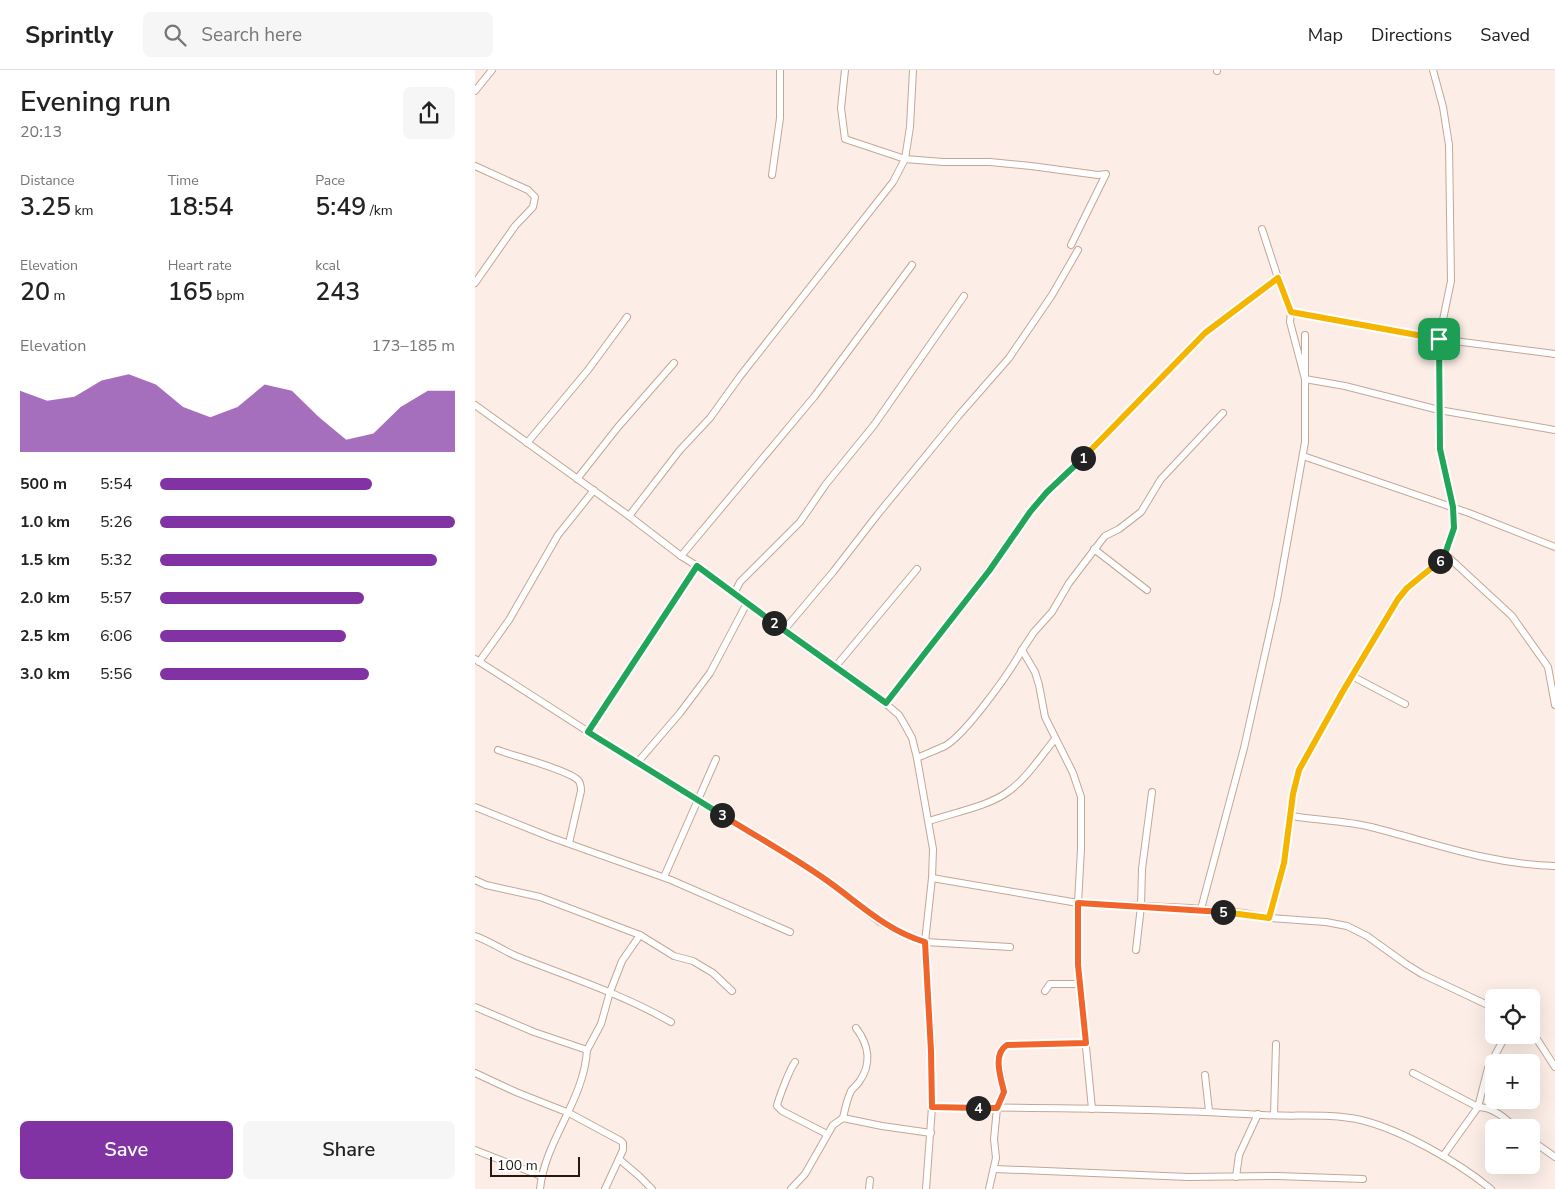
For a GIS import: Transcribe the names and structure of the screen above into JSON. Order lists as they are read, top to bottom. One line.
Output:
{"scale_bar":"100 m","page":{"header":"Sprintly","search":"Search here","nav":["Map","Directions","Saved"],"heading":["Evening run","20:13"],"stats":[["Distance","3.25 km"],["Time","18:54"],["Pace","5:49 /km"],["Elevation","20 m"],["Heart rate","165 bpm"],["kcal","243"]],"chart":["Elevation","173–185 m"],"pins":["1","6","2","3","5","4"],"list":[{"name":"500 m","note":"5:54"},{"name":"1.0 km","note":"5:26"},{"name":"1.5 km","note":"5:32"},{"name":"2.0 km","note":"5:57"},{"name":"2.5 km","note":"6:06"},{"name":"3.0 km","note":"5:56"}],"map_buttons":["+","−"],"buttons":["Save","Share"],"scale":"100 m"}}
